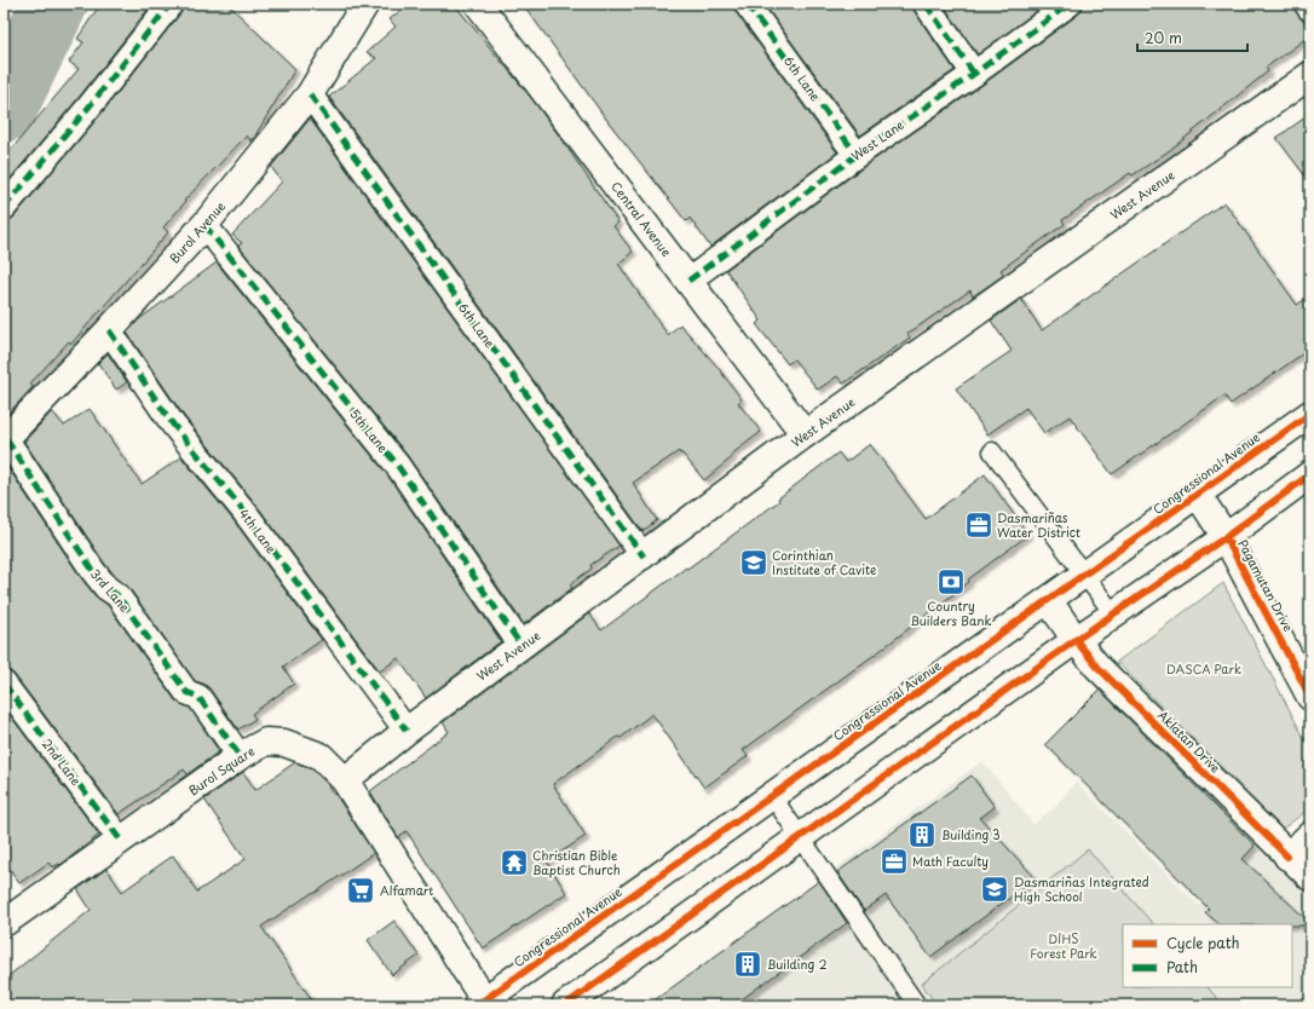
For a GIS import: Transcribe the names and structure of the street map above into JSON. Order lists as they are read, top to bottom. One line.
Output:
{"streets":{"street":["6th Lane","West Lane","West Avenue","Central Avenue","Burol Avenue","5th Lane","Congressional Avenue","4th Lane","Pagamutan Drive","3rd Lane","Aklatan Drive","2nd Lane","Burol Square"]},"crossings":[["6th Lane","West Lane"],["6th Lane","West Avenue"],["6th Lane","Burol Avenue"],["West Lane","Central Avenue"],["West Avenue","Central Avenue"],["West Avenue","5th Lane"],["West Avenue","4th Lane"],["West Avenue","Burol Square"],["Burol Avenue","5th Lane"],["Burol Avenue","4th Lane"],["Burol Avenue","3rd Lane"],["Congressional Avenue","Pagamutan Drive"],["Congressional Avenue","Aklatan Drive"],["Congressional Avenue","Burol Square"],["3rd Lane","Burol Square"],["2nd Lane","Burol Square"]],"parks":["DASCA Park","DIHS Forest Park"],"places":{"office":["Dasmariñas Water District","Math Faculty"],"school or university":["Corinthian Institute of Cavite","Dasmariñas Integrated High School"],"bank":["Country Builders Bank"],"building":["Building 3","Building 2"],"temple":["Christian Bible Baptist Church"],"supermarket":["Alfamart"]},"legend":["Cycle path","Path"],"scale_bar":"20 m"}
